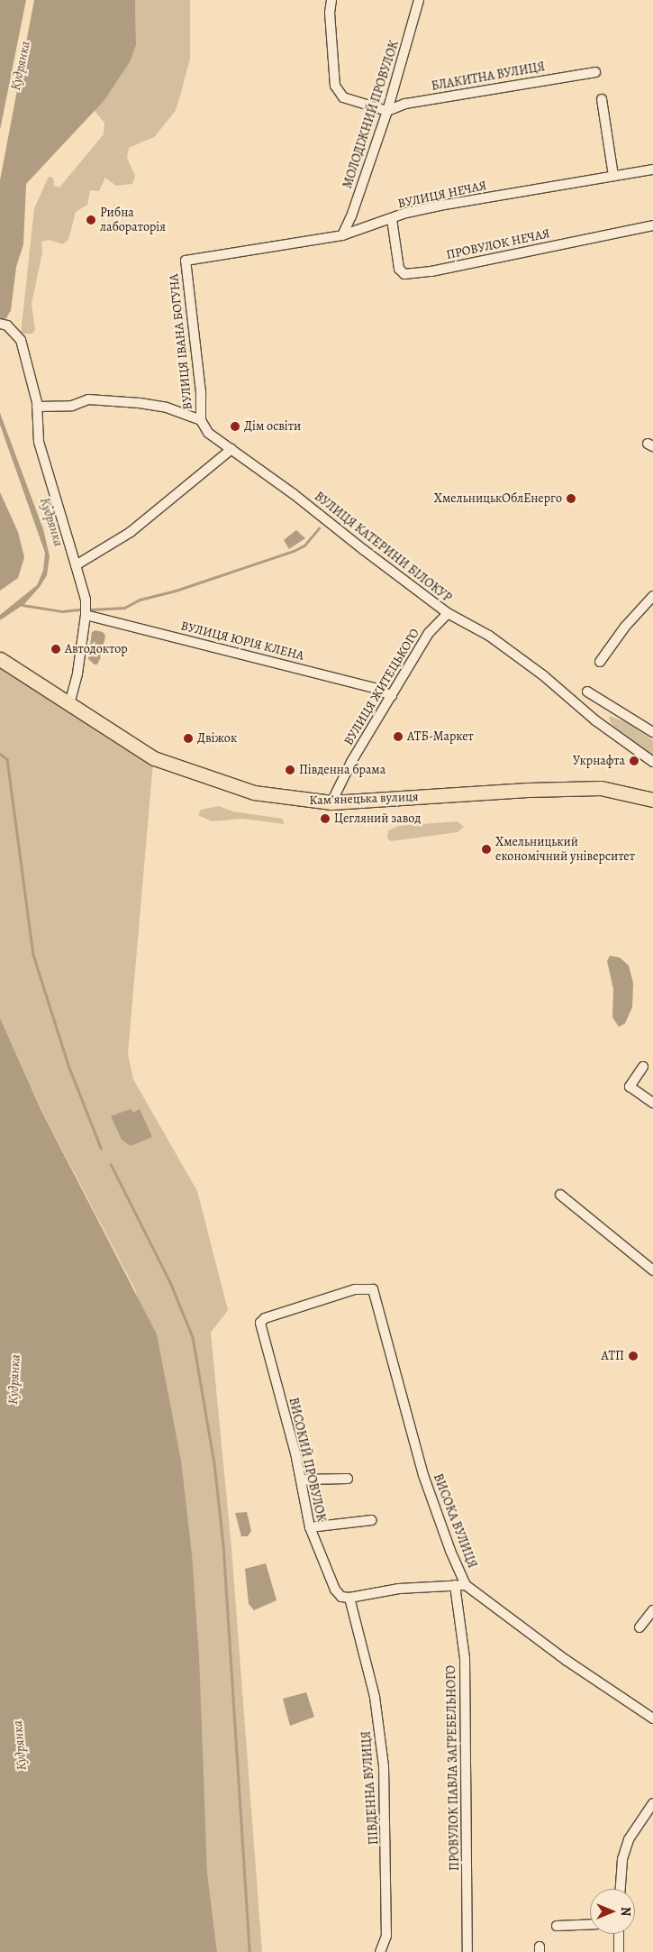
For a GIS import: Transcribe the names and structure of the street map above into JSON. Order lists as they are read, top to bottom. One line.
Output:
{"streets":{"main road":["Камʼянецька вулиця"],"street":["БЛАКИТНА ВУЛИЦЯ","МОЛОДІЖНИЙ ПРОВУЛОК","ВУЛИЦЯ НЕЧАЯ","ПРОВУЛОК НЕЧАЯ","ВУЛИЦЯ ІВАНА БОГУНА","ВУЛИЦЯ КАТЕРИНИ БІЛОКУР","ВУЛИЦЯ ЮРІЯ КЛЕНА","ВУЛИЦЯ ЖИТЕЦЬКОГО","ВИСОКИЙ ПРОВУЛОК","ВИСОКА ВУЛИЦЯ","ПРОВУЛОК ПАВЛА ЗАГРЕБЕЛЬНОГО","ПІВДЕННА ВУЛИЦЯ"]},"crossings":[["БЛАКИТНА ВУЛИЦЯ","МОЛОДІЖНИЙ ПРОВУЛОК"],["МОЛОДІЖНИЙ ПРОВУЛОК","ВУЛИЦЯ НЕЧАЯ"],["ВУЛИЦЯ НЕЧАЯ","ПРОВУЛОК НЕЧАЯ"],["ВУЛИЦЯ НЕЧАЯ","ВУЛИЦЯ ІВАНА БОГУНА"],["ВУЛИЦЯ ІВАНА БОГУНА","ВУЛИЦЯ КАТЕРИНИ БІЛОКУР"],["ВУЛИЦЯ КАТЕРИНИ БІЛОКУР","ВУЛИЦЯ ЖИТЕЦЬКОГО"],["ВУЛИЦЯ ЮРІЯ КЛЕНА","ВУЛИЦЯ ЖИТЕЦЬКОГО"],["ВУЛИЦЯ ЖИТЕЦЬКОГО","Камʼянецька вулиця"],["ВИСОКИЙ ПРОВУЛОК","ВИСОКА ВУЛИЦЯ"],["ВИСОКИЙ ПРОВУЛОК","ПІВДЕННА ВУЛИЦЯ"]],"water":["Кудрянка"],"places":["Рибна лабораторія","Дім освіти","ХмельницькОблЕнерго","Автодоктор","АТБ-Маркет","Двіжок","Укрнафта","Південна брама","Цегляний завод","Хмельницький економічний університет","АТП"],"north":"right"}
